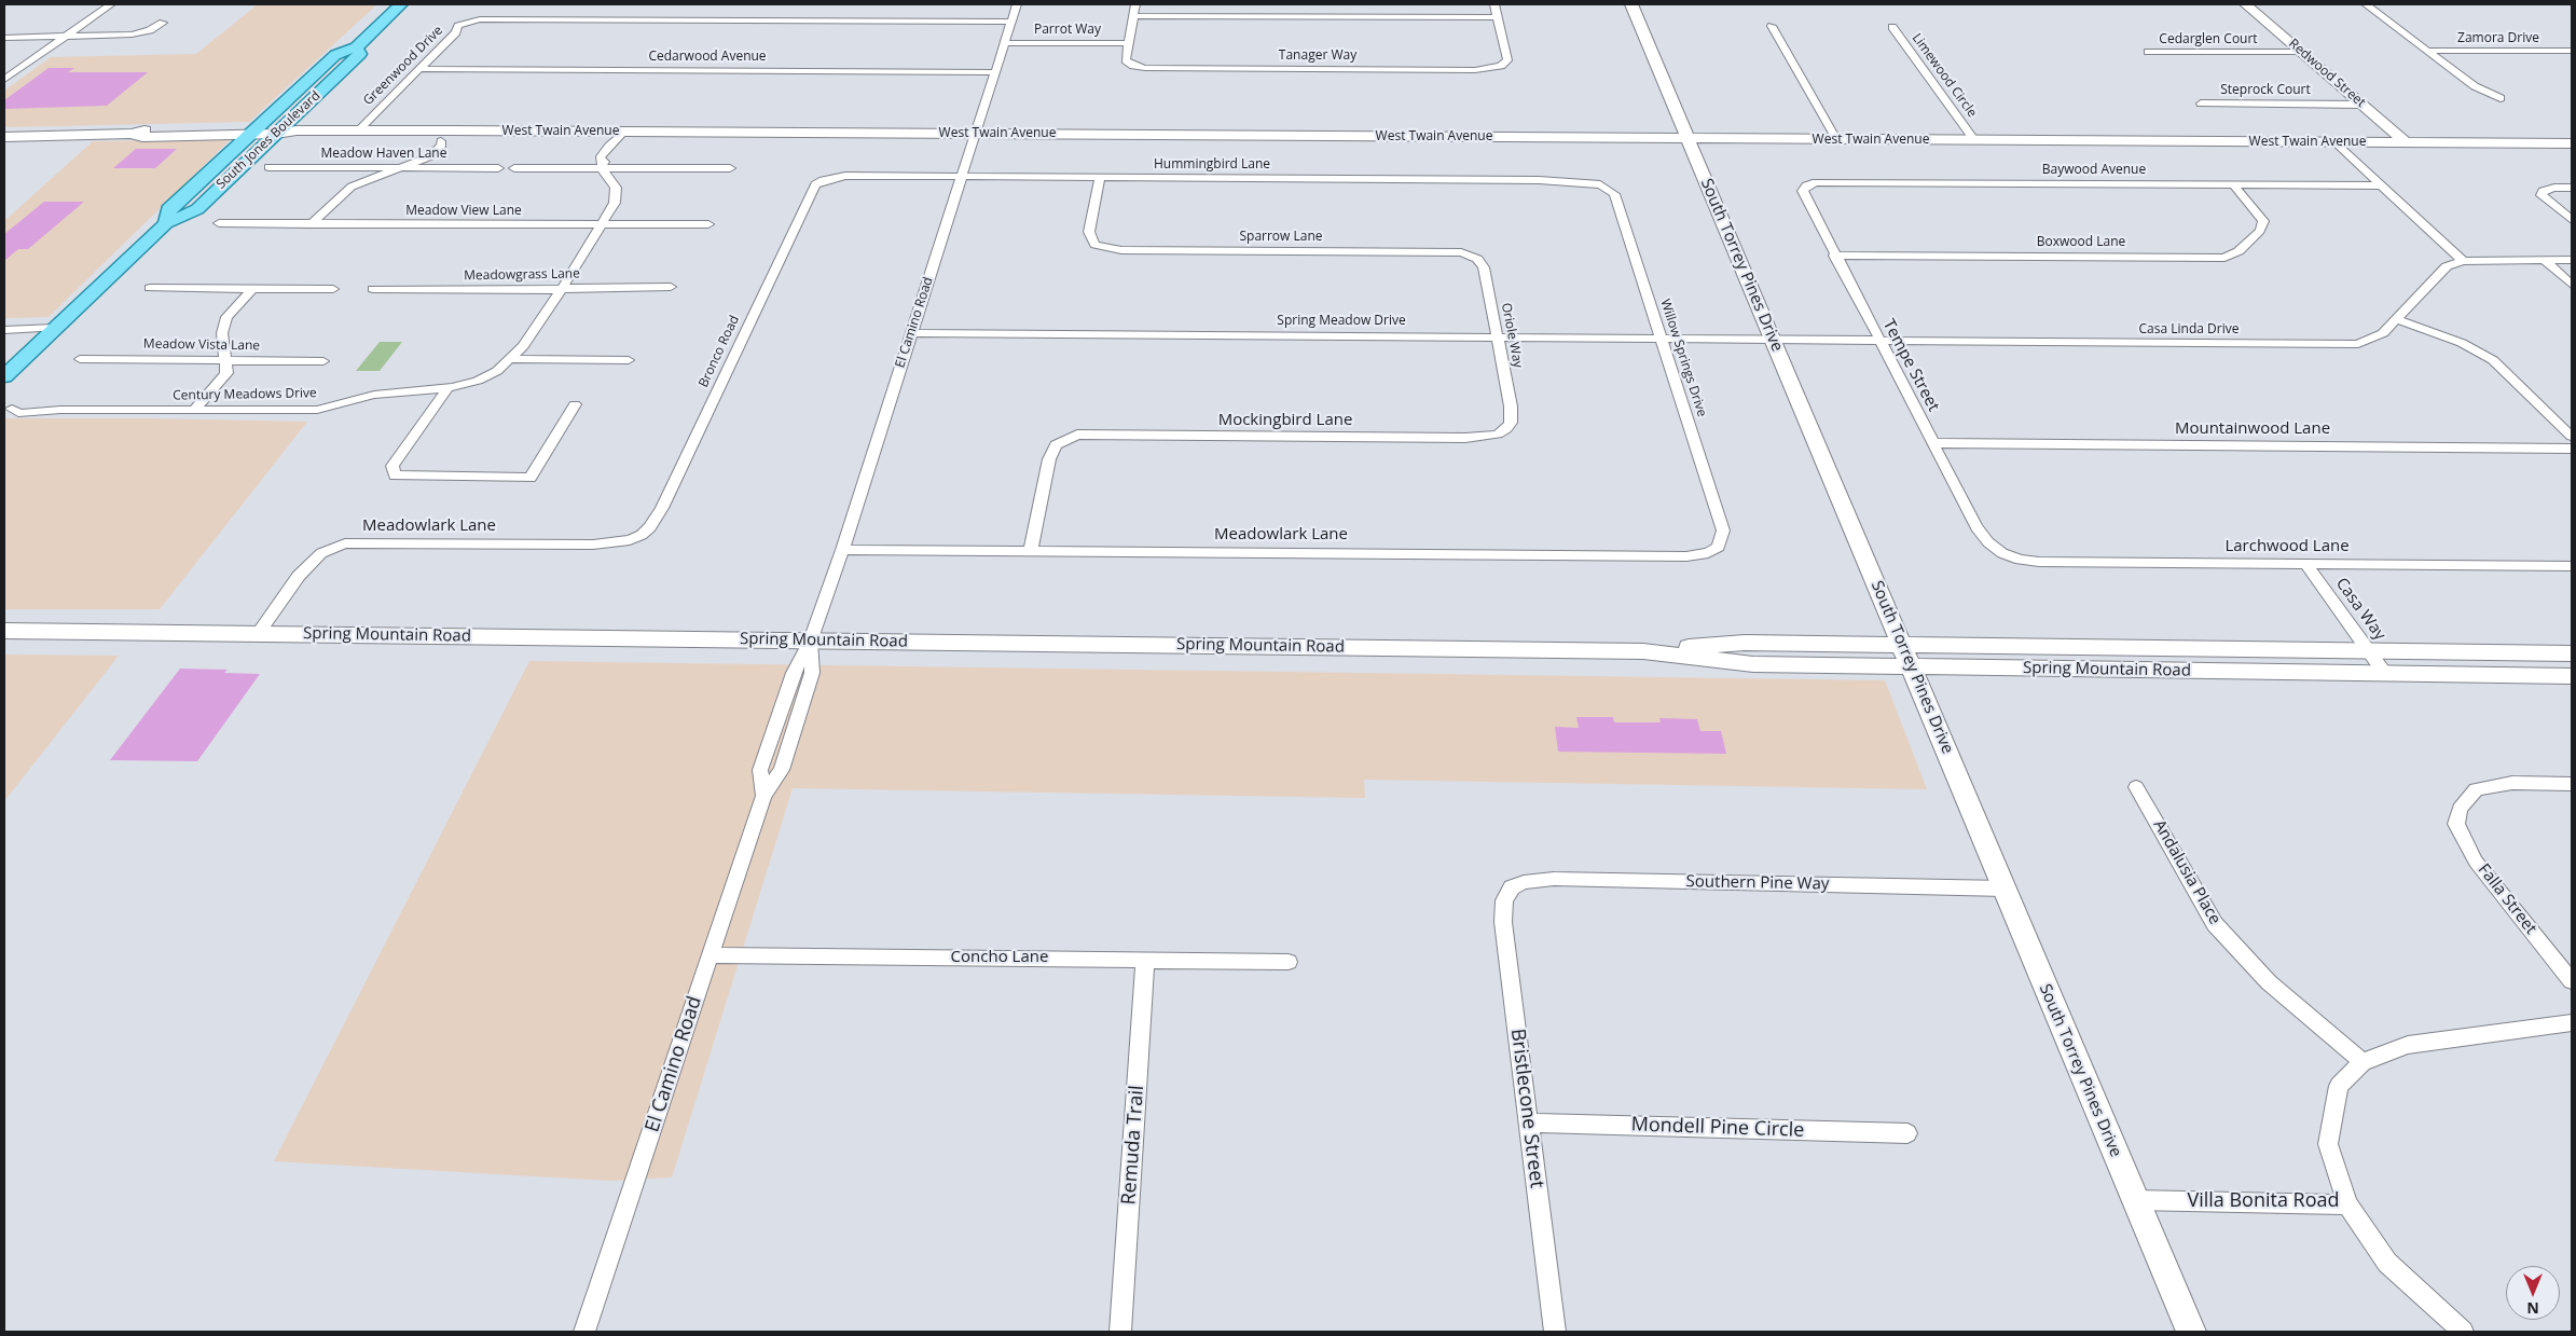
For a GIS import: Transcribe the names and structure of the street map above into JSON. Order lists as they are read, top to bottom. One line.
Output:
{"streets":{"main road":["Redwood Street","West Twain Avenue","South Jones Boulevard","South Torrey Pines Drive","Spring Mountain Road"],"street":["Parrot Way","Zamora Drive","Cedarglen Court","Tanager Way","Cedarwood Avenue","Greenwood Drive","Limewood Circle","Steprock Court","Meadow Haven Lane","Hummingbird Lane","Baywood Avenue","Meadow View Lane","Sparrow Lane","Boxwood Lane","Meadowgrass Lane","Spring Meadow Drive","El Camino Road","Casa Linda Drive","Oriole Way","Meadow Vista Lane","Bronco Road","Willow Springs Drive","Tempe Street","Century Meadows Drive","Mockingbird Lane","Mountainwood Lane","Meadowlark Lane","Larchwood Lane","Casa Way","Andalusia Place","Southern Pine Way","Falla Street","Concho Lane","Bristlecone Street","Mondell Pine Circle","Remuda Trail","Villa Bonita Road"]},"crossings":[["Parrot Way","Tanager Way"],["Parrot Way","El Camino Road"],["Cedarglen Court","Redwood Street"],["Cedarwood Avenue","Greenwood Drive"],["Cedarwood Avenue","El Camino Road"],["Greenwood Drive","West Twain Avenue"],["Greenwood Drive","El Camino Road"],["Redwood Street","Steprock Court"],["Redwood Street","West Twain Avenue"],["Limewood Circle","West Twain Avenue"],["West Twain Avenue","South Jones Boulevard"],["West Twain Avenue","South Torrey Pines Drive"],["West Twain Avenue","El Camino Road"],["Hummingbird Lane","Sparrow Lane"],["Hummingbird Lane","El Camino Road"],["Hummingbird Lane","Bronco Road"],["Hummingbird Lane","Willow Springs Drive"],["Baywood Avenue","Boxwood Lane"],["Baywood Avenue","Tempe Street"],["Meadow View Lane","Century Meadows Drive"],["Sparrow Lane","Oriole Way"],["Boxwood Lane","Tempe Street"],["South Torrey Pines Drive","Spring Meadow Drive"],["South Torrey Pines Drive","Casa Linda Drive"],["South Torrey Pines Drive","Spring Mountain Road"],["South Torrey Pines Drive","Southern Pine Way"],["South Torrey Pines Drive","Villa Bonita Road"],["Meadowgrass Lane","Century Meadows Drive"],["Spring Meadow Drive","El Camino Road"],["Spring Meadow Drive","Casa Linda Drive"],["Spring Meadow Drive","Oriole Way"],["Spring Meadow Drive","Willow Springs Drive"],["El Camino Road","Meadowlark Lane"],["El Camino Road","Spring Mountain Road"],["El Camino Road","Concho Lane"],["Casa Linda Drive","Tempe Street"],["Oriole Way","Mockingbird Lane"],["Bronco Road","Meadowlark Lane"],["Willow Springs Drive","Meadowlark Lane"],["Tempe Street","Mountainwood Lane"],["Tempe Street","Larchwood Lane"],["Mockingbird Lane","Meadowlark Lane"],["Meadowlark Lane","Spring Mountain Road"],["Larchwood Lane","Casa Way"],["Casa Way","Spring Mountain Road"],["Andalusia Place","Villa Bonita Road"],["Southern Pine Way","Bristlecone Street"],["Concho Lane","Remuda Trail"],["Bristlecone Street","Mondell Pine Circle"]],"north":"bottom"}
